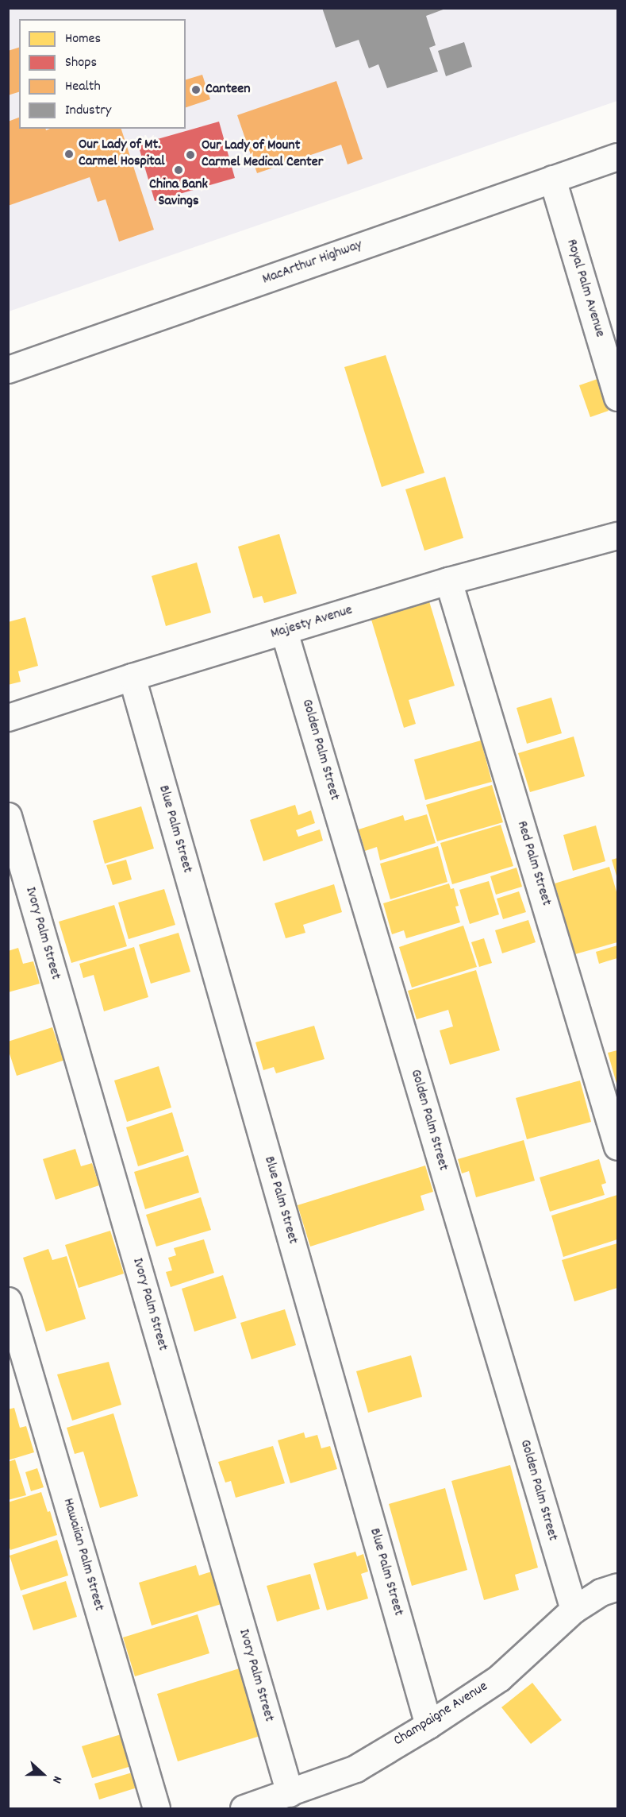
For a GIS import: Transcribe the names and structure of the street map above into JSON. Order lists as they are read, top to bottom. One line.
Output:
{"streets":{"main road":["MacArthur Highway","Royal Palm Avenue","Majesty Avenue","Golden Palm Street","Blue Palm Street","Red Palm Street","Ivory Palm Street","Hawaiian Palm Street","Champaigne Avenue"]},"crossings":[["MacArthur Highway","Royal Palm Avenue"],["Majesty Avenue","Golden Palm Street"],["Majesty Avenue","Blue Palm Street"],["Majesty Avenue","Red Palm Street"],["Golden Palm Street","Champaigne Avenue"],["Blue Palm Street","Champaigne Avenue"],["Ivory Palm Street","Champaigne Avenue"]],"places":["Canteen","Our Lady of Mt. Carmel Hospital","Our Lady of Mount Carmel Medical Center","China Bank Savings"],"legend":["Homes","Shops","Health","Industry"],"north":"right"}
